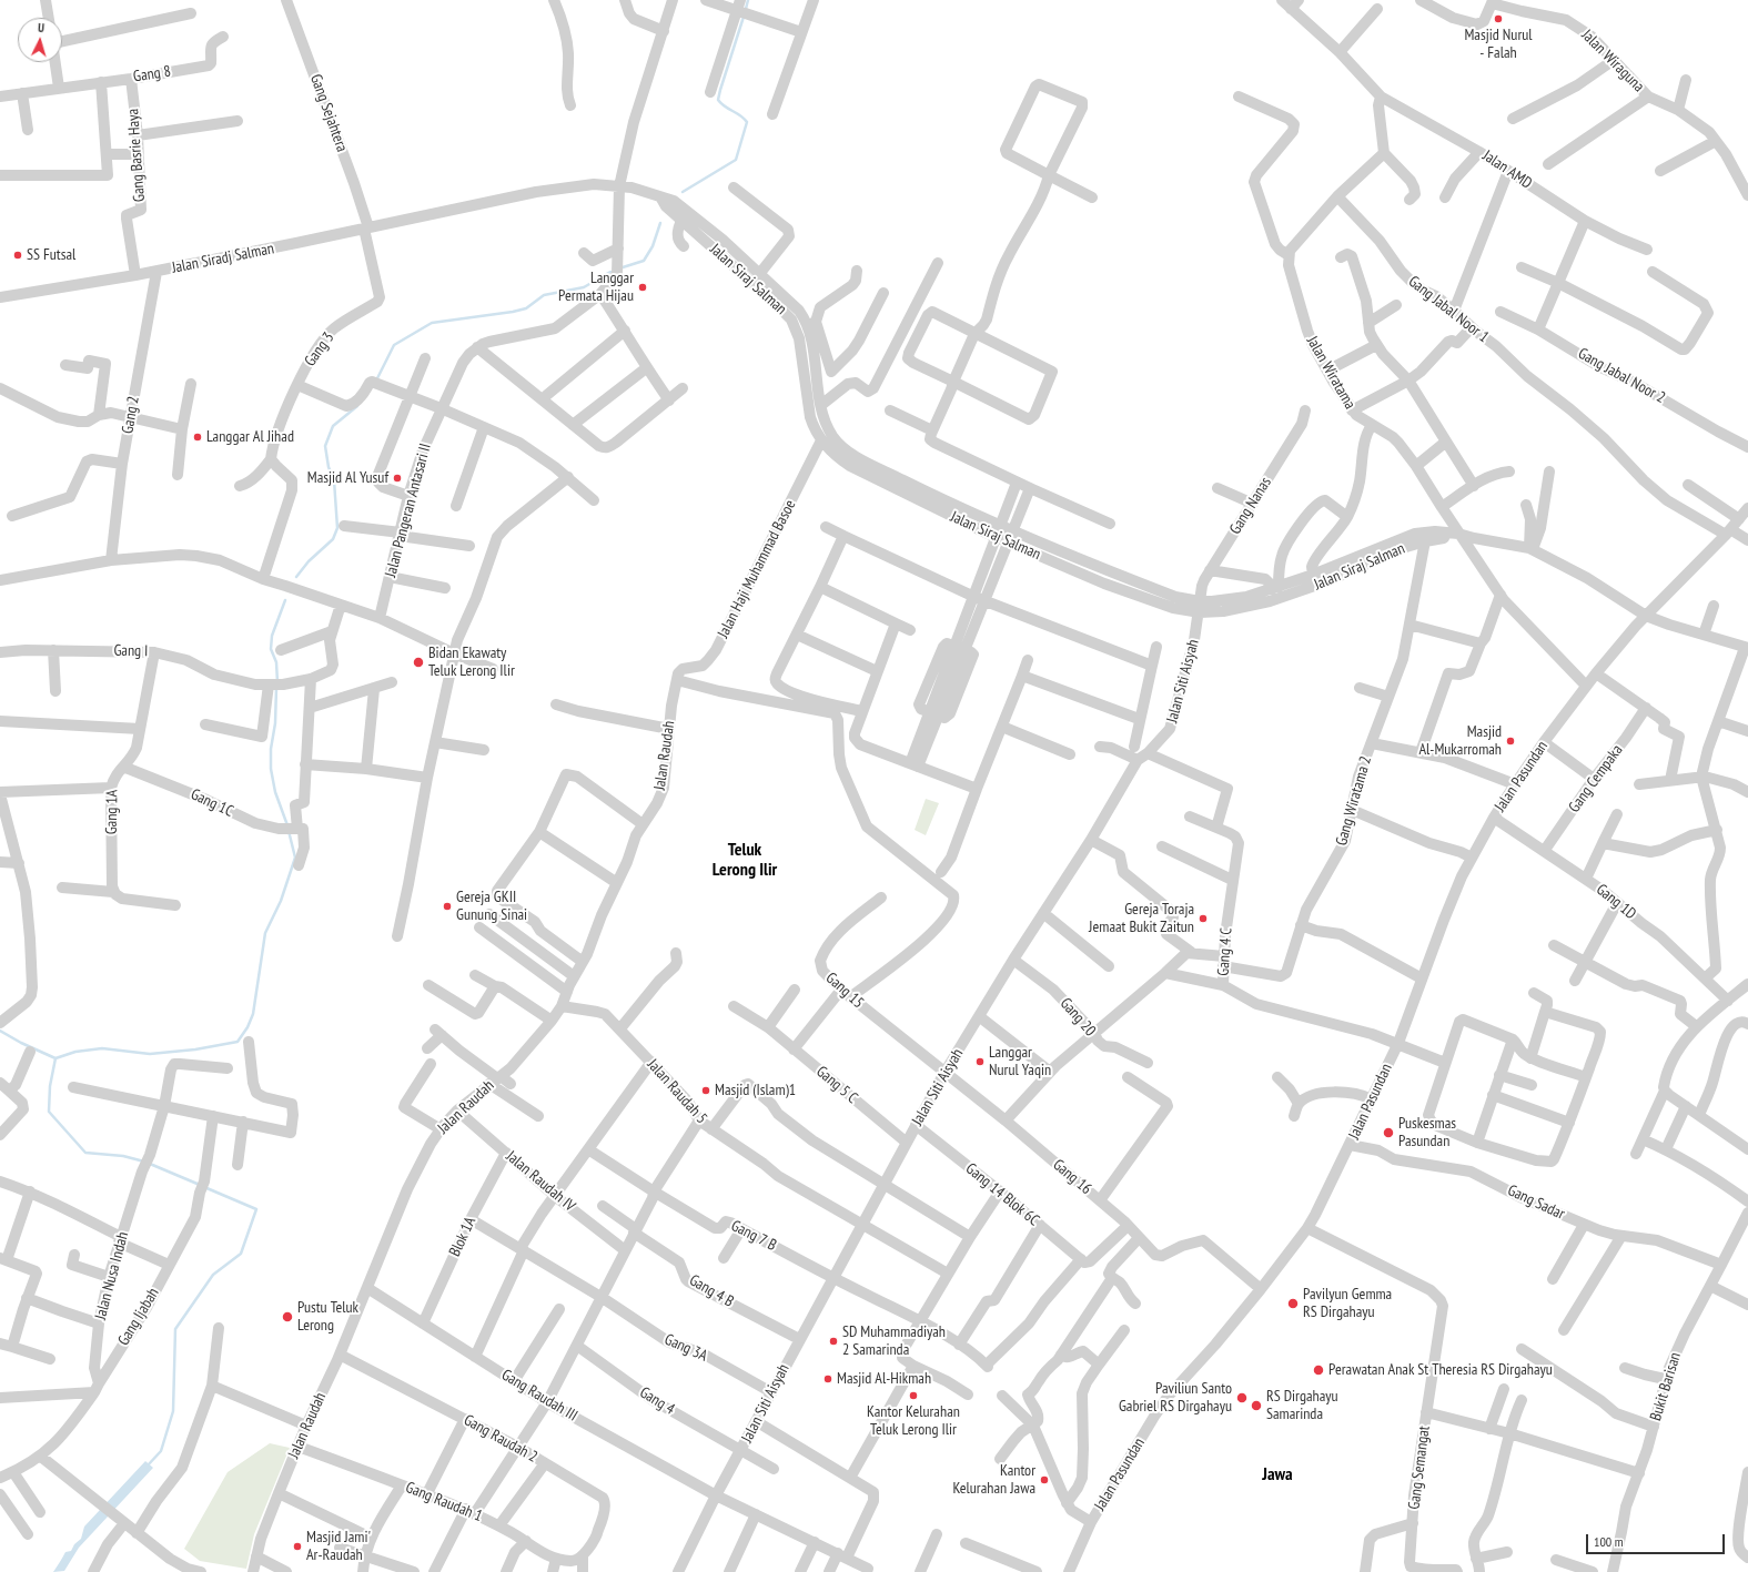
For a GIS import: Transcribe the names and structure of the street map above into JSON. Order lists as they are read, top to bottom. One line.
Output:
{"streets":{"street":["Jalan Wiraguna","Gang 8","Gang Sejahtera","Gang Basrie Haya","Jalan AMD","Jalan Siradj Salman","Jalan Siraj Salman","Gang Jabal Noor 1","Gang 3","Jalan Wiratama","Gang Jabal Noor 2","Gang 2","Gang Nanas","Jalan Pangeran Antasari II","Jalan Haji Muhammad Basoe","Gang I","Jalan Siti Aisyah","Jalan Raudah","Jalan Pasundan","Gang Cempaka","Gang Wiratama 2","Gang 1C","Gang 1A","Gang 1D","Gang 4 C","Gang 15","Gang 20","Gang 5 C","Jalan Raudah 5","Gang 16","Jalan Raudah IV","Gang 14 Blok 6C","Gang Sadar","Gang 7 B","Blok 1A","Jalan Nusa Indah","Gang 4 B","Gang Ijabah","Gang 3A","Bukit Barisan","Gang Raudah III","Gang 4","Gang Raudah 2","Gang Semangat","Gang Raudah 1"]},"crossings":[["Gang 8","Gang Basrie Haya"],["Gang Sejahtera","Jalan Siradj Salman"],["Gang Sejahtera","Gang 3"],["Gang Basrie Haya","Jalan Siradj Salman"],["Jalan Siradj Salman","Jalan Siraj Salman"],["Jalan Siradj Salman","Gang 3"],["Jalan Siradj Salman","Gang 2"],["Jalan Siraj Salman","Jalan Wiratama"],["Jalan Siraj Salman","Gang Nanas"],["Jalan Siraj Salman","Jalan Pangeran Antasari II"],["Jalan Siraj Salman","Jalan Haji Muhammad Basoe"],["Jalan Siraj Salman","Jalan Siti Aisyah"],["Jalan Siraj Salman","Jalan Pasundan"],["Jalan Siraj Salman","Gang Wiratama 2"],["Gang Jabal Noor 1","Jalan Pasundan"],["Jalan Wiratama","Jalan Pasundan"],["Gang Nanas","Jalan Siti Aisyah"],["Jalan Haji Muhammad Basoe","Jalan Raudah"],["Gang I","Gang 1A"],["Jalan Siti Aisyah","Gang 15"],["Jalan Siti Aisyah","Gang 20"],["Jalan Siti Aisyah","Gang 5 C"],["Jalan Siti Aisyah","Jalan Raudah 5"],["Jalan Siti Aisyah","Gang 16"],["Jalan Siti Aisyah","Gang 14 Blok 6C"],["Jalan Siti Aisyah","Gang 7 B"],["Jalan Siti Aisyah","Gang 4 B"],["Jalan Siti Aisyah","Gang 3A"],["Jalan Siti Aisyah","Gang Raudah III"],["Jalan Siti Aisyah","Gang 4"],["Jalan Raudah","Jalan Raudah 5"],["Jalan Raudah","Jalan Raudah IV"],["Jalan Raudah","Gang Raudah III"],["Jalan Raudah","Gang Raudah 2"],["Jalan Raudah","Gang Raudah 1"],["Jalan Pasundan","Gang 1D"],["Jalan Pasundan","Gang 4 C"],["Jalan Pasundan","Gang 16"],["Jalan Pasundan","Gang Sadar"],["Jalan Pasundan","Gang Semangat"],["Gang Cempaka","Gang 1D"],["Gang Wiratama 2","Gang 4 C"],["Gang 1C","Gang 1A"],["Gang 15","Gang 16"],["Jalan Raudah IV","Blok 1A"],["Gang Sadar","Bukit Barisan"],["Blok 1A","Gang 3A"],["Blok 1A","Gang Raudah III"],["Jalan Nusa Indah","Gang Ijabah"]],"districts":["Teluk Lerong Ilir","Jawa"],"places":["Masjid Nurul - Falah","SS Futsal","Langgar Permata Hijau","Langgar Al Jihad","Masjid Al Yusuf","Bidan Ekawaty Teluk Lerong Ilir","Masjid Al-Mukarromah","Gereja GKII Gunung Sinai","Gereja Toraja Jemaat Bukit Zaitun","Langgar Nurul Yaqin","Masjid (Islam)1","Puskesmas Pasundan","Pavilyun Gemma RS Dirgahayu","Pustu Teluk Lerong","SD Muhammadiyah 2 Samarinda","Perawatan Anak St Theresia RS Dirgahayu","Masjid Al-Hikmah","Kantor Kelurahan Teluk Lerong Ilir","Paviliun Santo Gabriel RS Dirgahayu","RS Dirgahayu Samarinda","Kantor Kelurahan Jawa","Masjid Jami' Ar-Raudah"],"scale_bar":"100 m","north":"top"}
